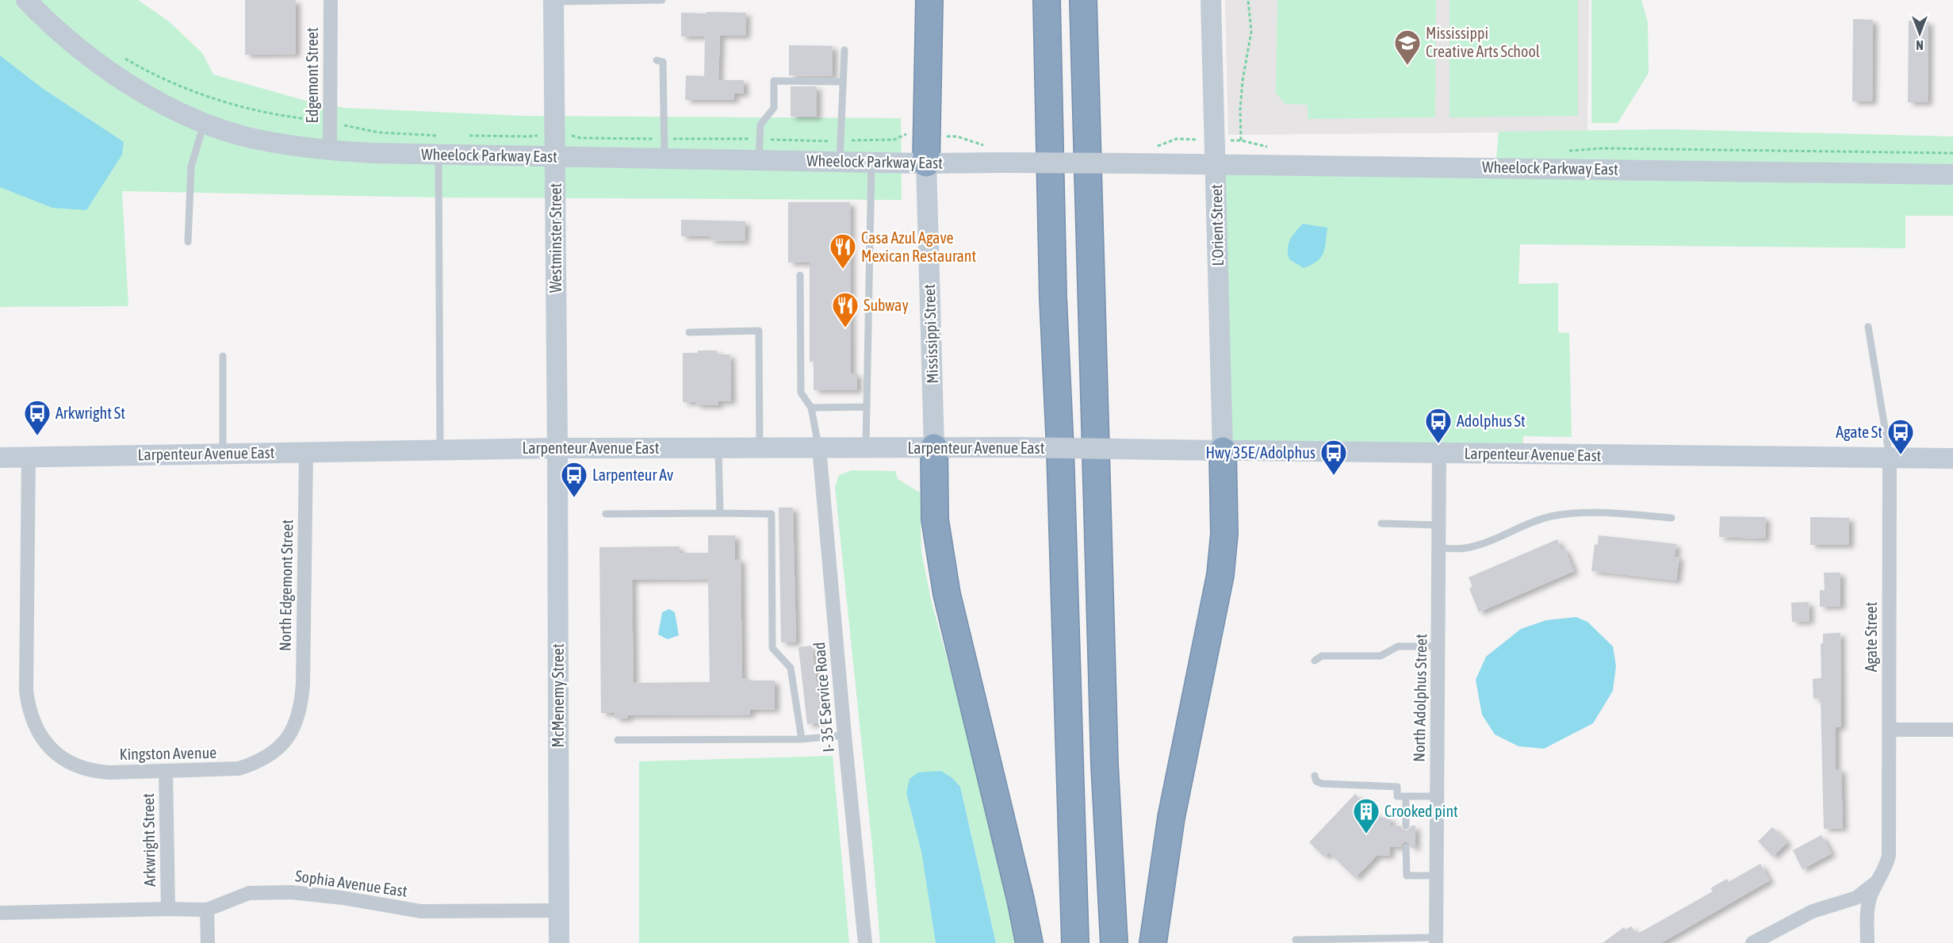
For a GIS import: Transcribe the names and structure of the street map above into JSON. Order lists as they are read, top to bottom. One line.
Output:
{"streets":{"street":["Edgemont Street","Wheelock Parkway East","L'Orient Street","Westminster Street","Mississippi Street","Larpenteur Avenue East","North Edgemont Street","Agate Street","McMenemy Street","I- 35 E Service Road","North Adolphus Street","Kingston Avenue","Arkwright Street","Sophia Avenue East"]},"crossings":[["Edgemont Street","Wheelock Parkway East"],["Wheelock Parkway East","L'Orient Street"],["Wheelock Parkway East","Westminster Street"],["Wheelock Parkway East","Mississippi Street"],["L'Orient Street","Larpenteur Avenue East"],["Westminster Street","Larpenteur Avenue East"],["Westminster Street","McMenemy Street"],["Mississippi Street","Larpenteur Avenue East"],["Larpenteur Avenue East","North Edgemont Street"],["Larpenteur Avenue East","Agate Street"],["Larpenteur Avenue East","McMenemy Street"],["Larpenteur Avenue East","I- 35 E Service Road"],["Larpenteur Avenue East","North Adolphus Street"],["Larpenteur Avenue East","Kingston Avenue"],["North Edgemont Street","Kingston Avenue"],["McMenemy Street","Sophia Avenue East"],["Kingston Avenue","Arkwright Street"],["Arkwright Street","Sophia Avenue East"]],"places":{"school or university":["Mississippi Creative Arts School"],"restaurant":["Casa Azul Agave Mexican Restaurant","Subway"],"bus stop":["Arkwright St","Adolphus St","Agate St","Hwy 35E/Adolphus","Larpenteur Av"],"building":["Crooked pint"]},"north":"bottom"}
